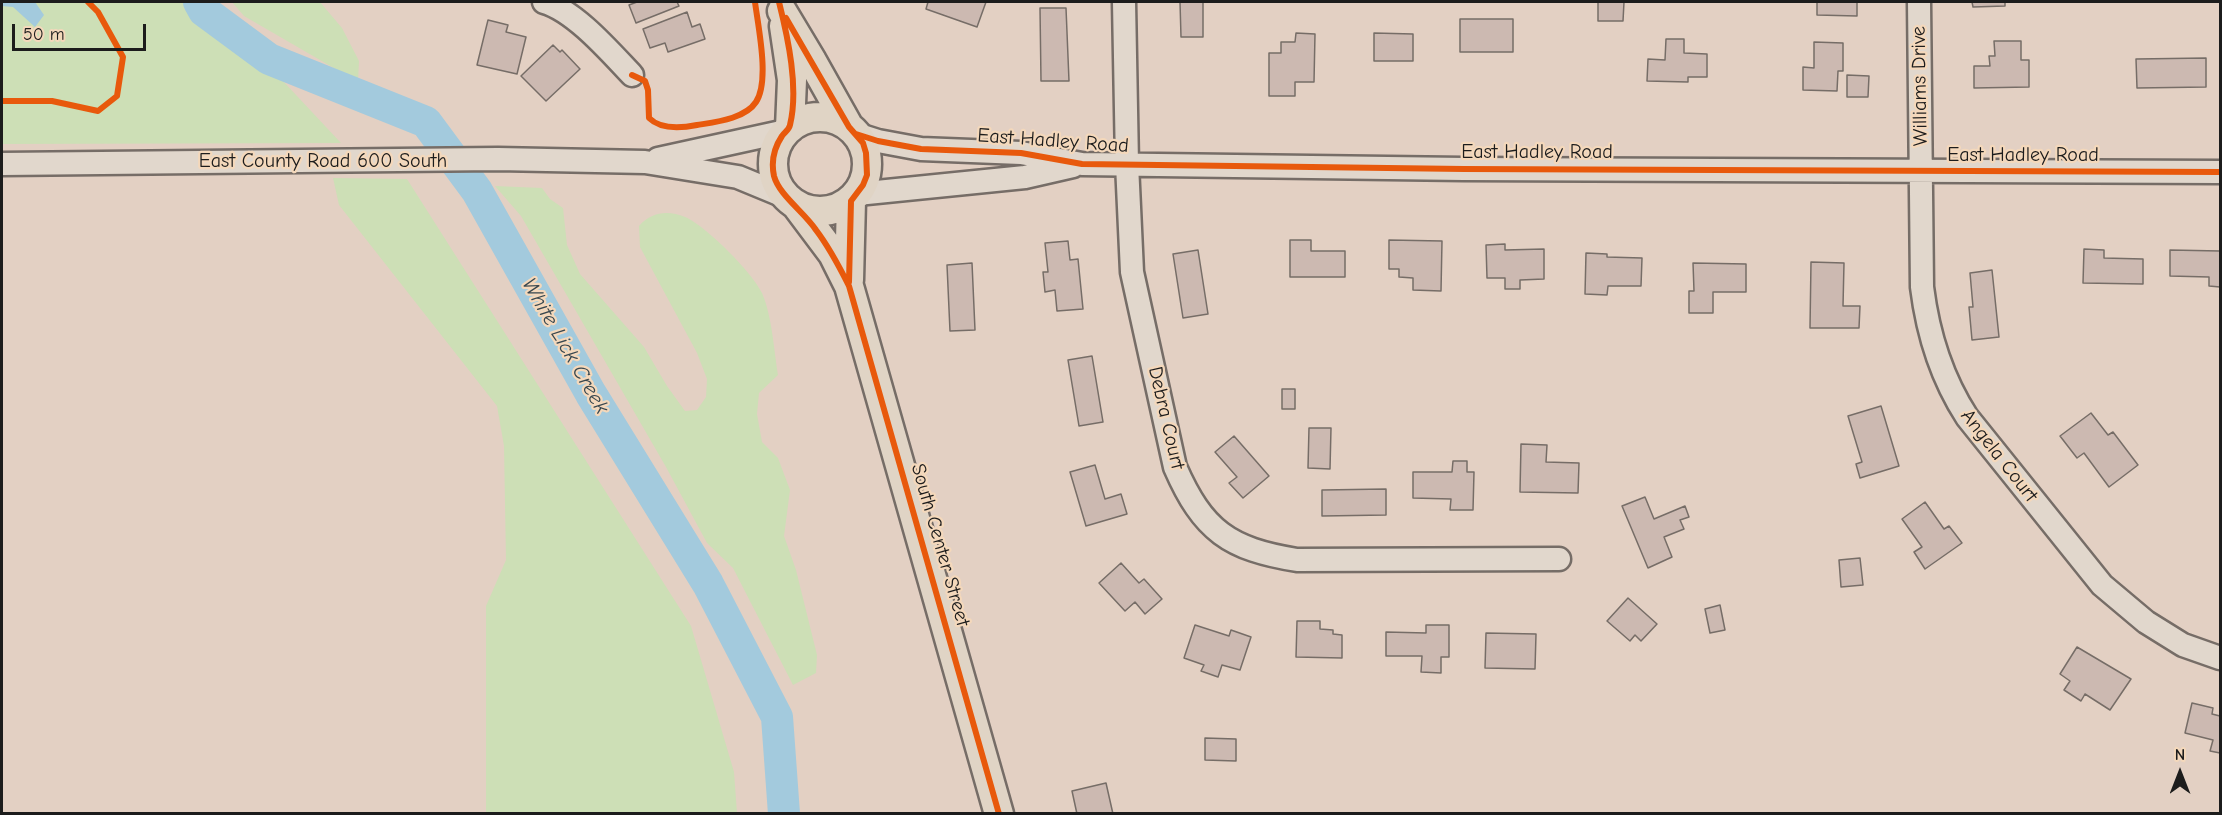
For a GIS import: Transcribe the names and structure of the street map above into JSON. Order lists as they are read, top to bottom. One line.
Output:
{"streets":{"main road":["South Center Street"],"street":["Williams Drive","East Hadley Road","East County Road 600 South","Debra Court","Angela Court"]},"crossings":[["Williams Drive","East Hadley Road"],["Williams Drive","Angela Court"],["East Hadley Road","East County Road 600 South"],["East Hadley Road","Debra Court"],["East Hadley Road","Angela Court"],["East Hadley Road","South Center Street"],["East County Road 600 South","South Center Street"]],"water":["White Lick Creek"],"scale_bar":"50 m","north":"top"}
